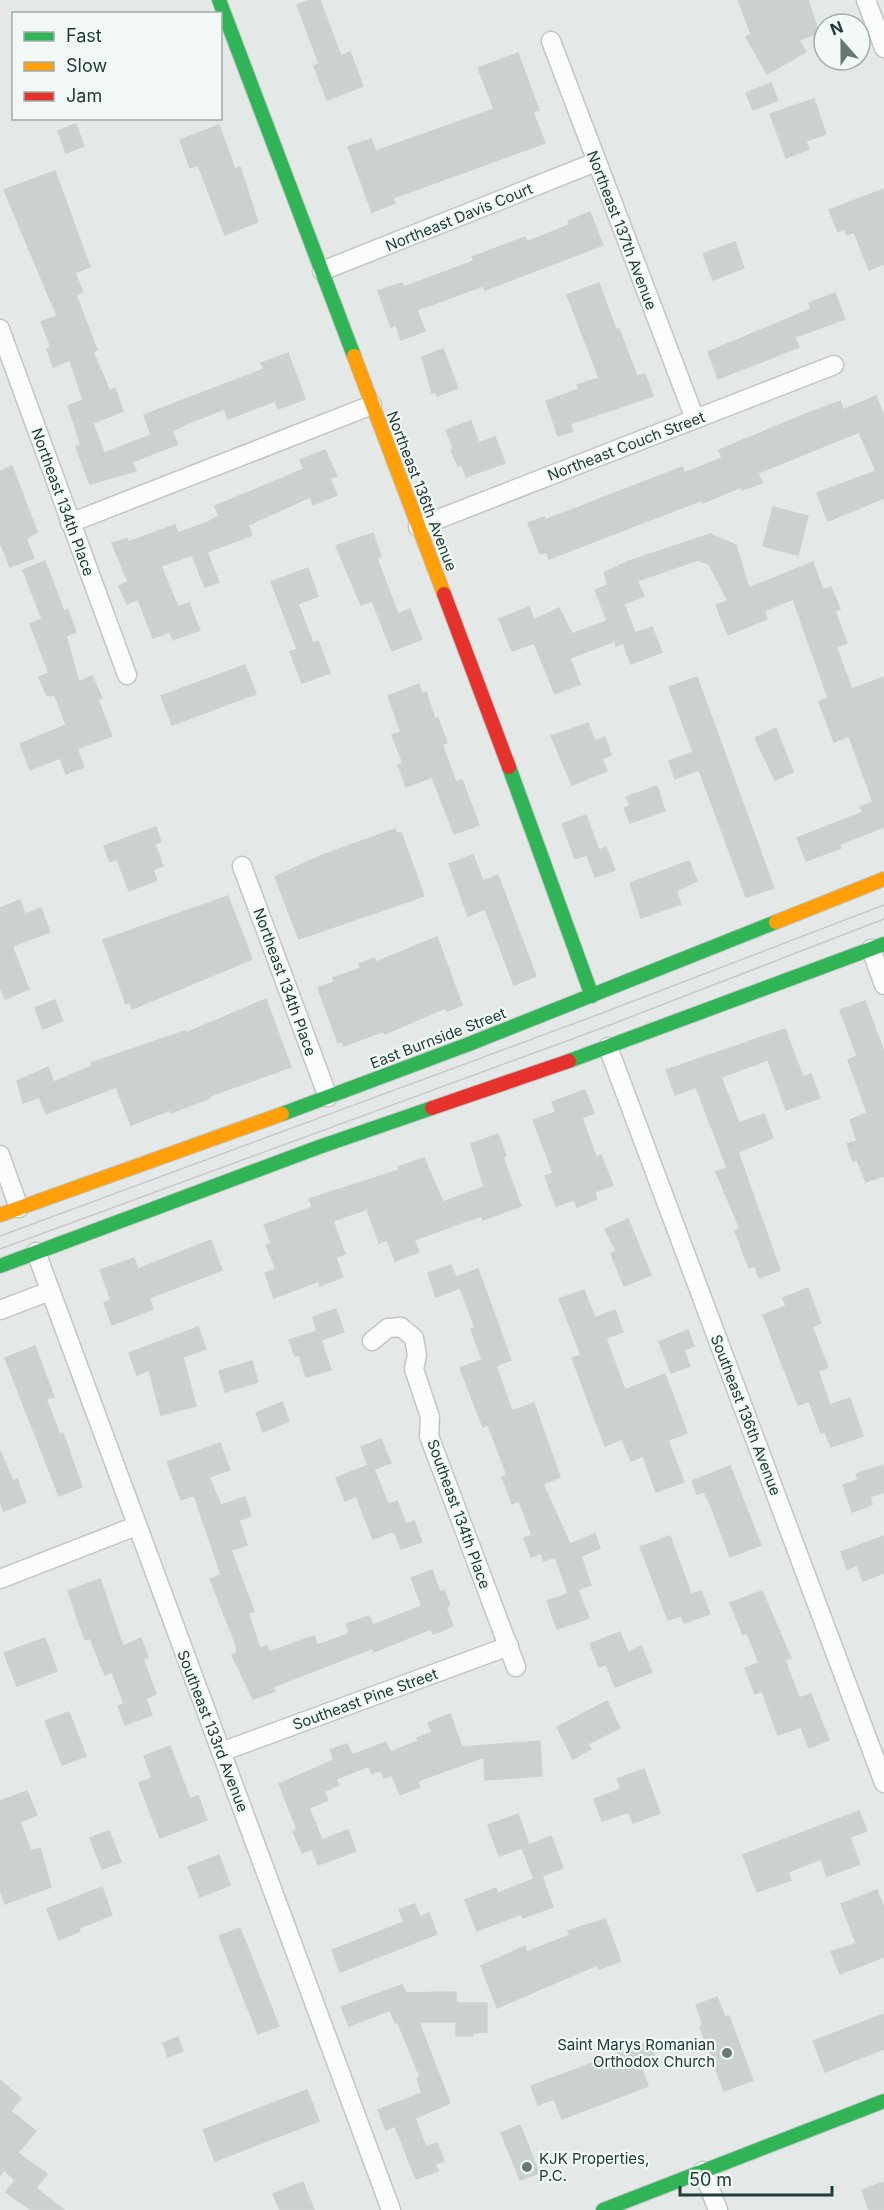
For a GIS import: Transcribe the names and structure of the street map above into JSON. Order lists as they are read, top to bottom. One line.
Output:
{"streets":{"street":["Northeast Davis Court","Northeast 137th Avenue","Northeast Couch Street","Northeast 136th Avenue","Northeast 134th Place","East Burnside Street","Southeast 136th Avenue","Southeast 134th Place","Southeast Pine Street","Southeast 133rd Avenue"]},"crossings":[["Northeast Davis Court","Northeast 137th Avenue"],["Northeast Davis Court","Northeast 136th Avenue"],["Northeast 137th Avenue","Northeast Couch Street"],["Northeast Couch Street","Northeast 136th Avenue"],["Northeast 136th Avenue","East Burnside Street"],["Northeast 134th Place","East Burnside Street"],["Southeast 134th Place","Southeast Pine Street"],["Southeast Pine Street","Southeast 133rd Avenue"]],"places":["Saint Marys Romanian Orthodox Church","KJK Properties, P.C."],"legend":["Fast","Slow","Jam"],"scale_bar":"50 m","north":"top"}
